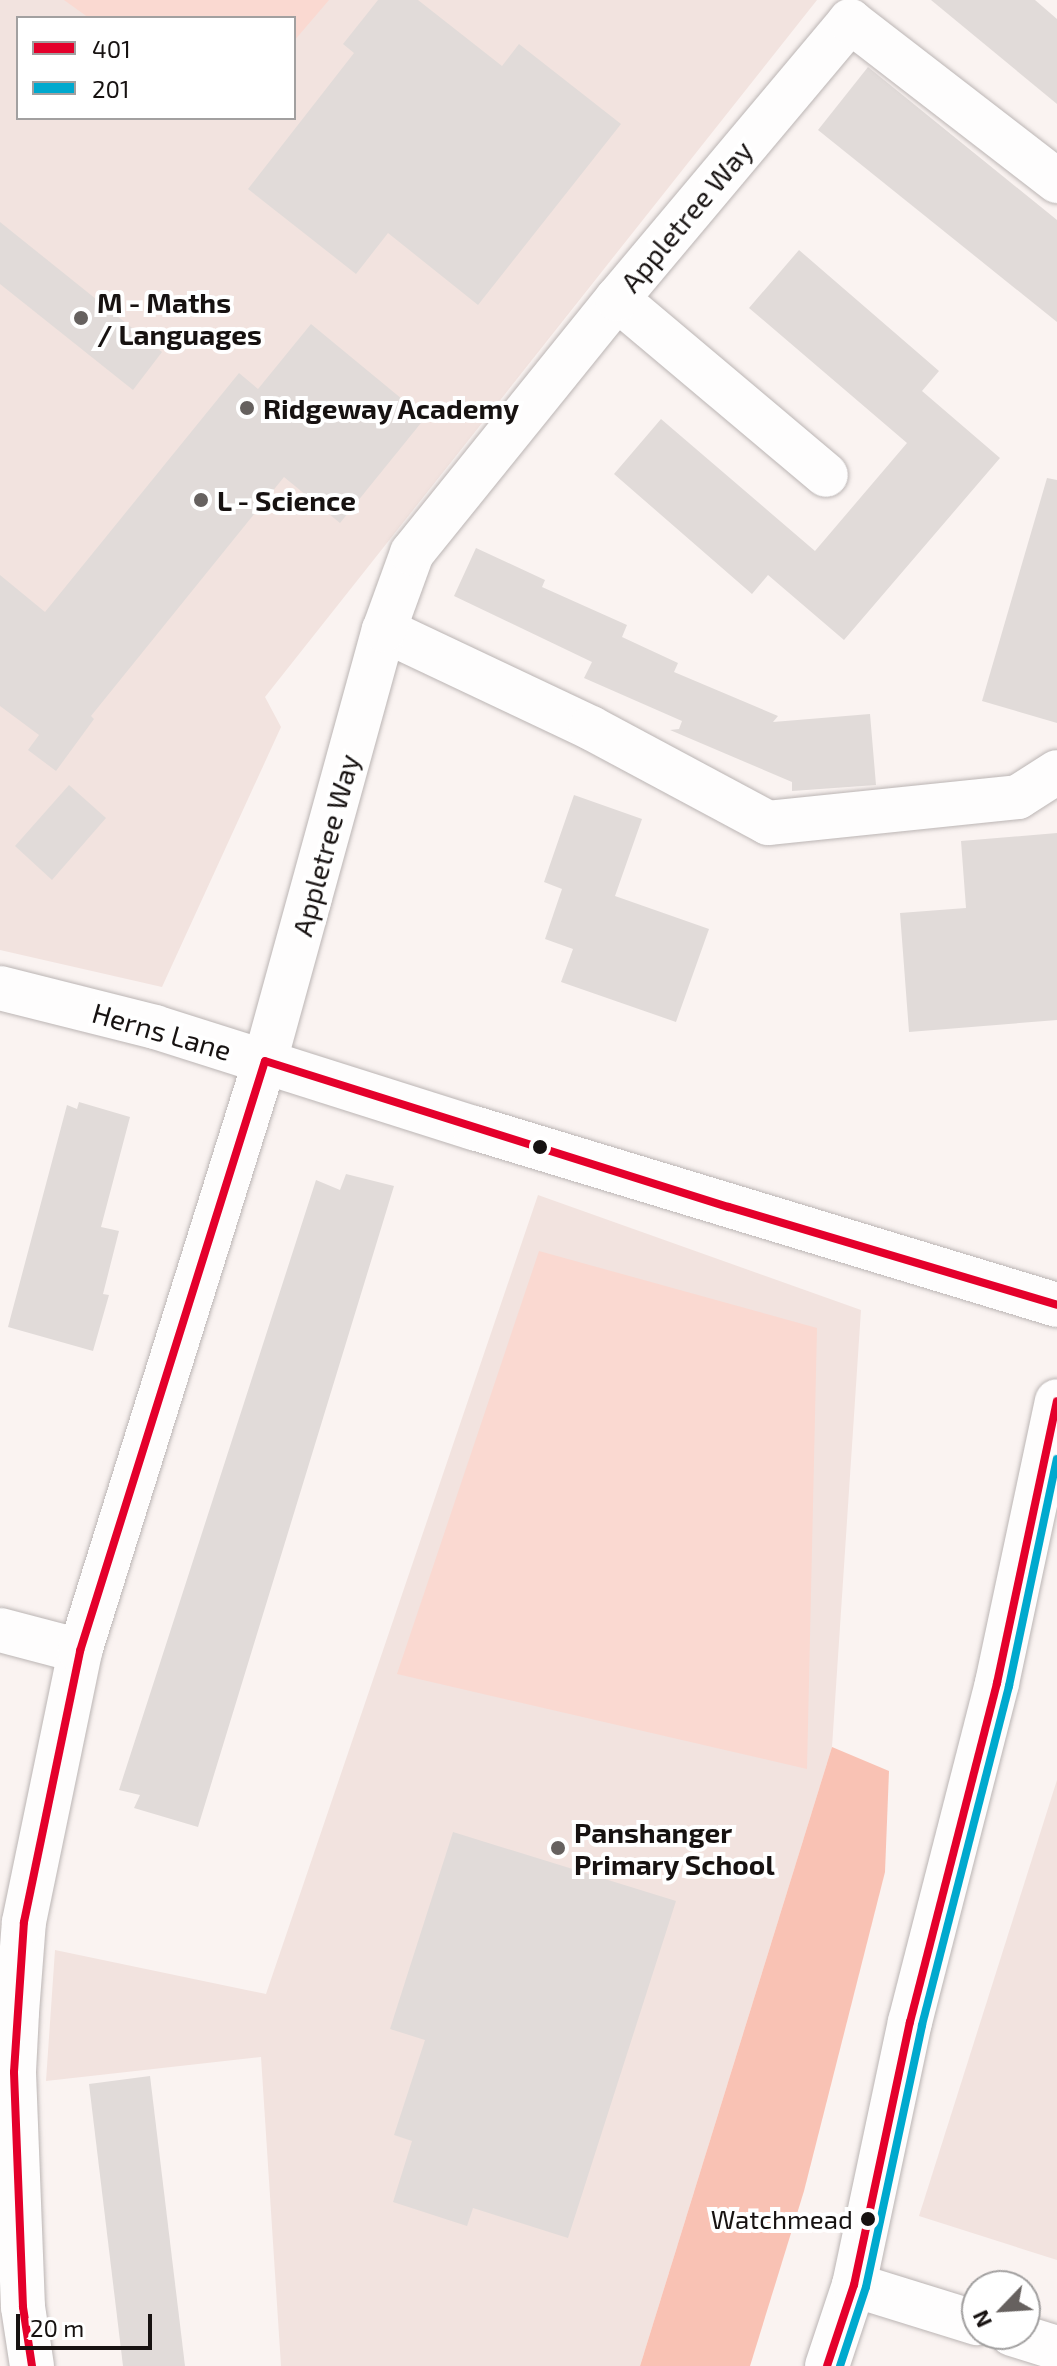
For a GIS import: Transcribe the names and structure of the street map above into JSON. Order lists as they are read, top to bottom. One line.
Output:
{"streets":{"street":["Appletree Way","Herns Lane"]},"crossings":[["Appletree Way","Herns Lane"]],"places":["M - Maths / Languages","Ridgeway Academy","L - Science","Panshanger Primary School","Watchmead"],"lines":["transit line 401","transit line 201"],"legend":["401","201"],"scale_bar":"20 m","north":"bottom left"}
